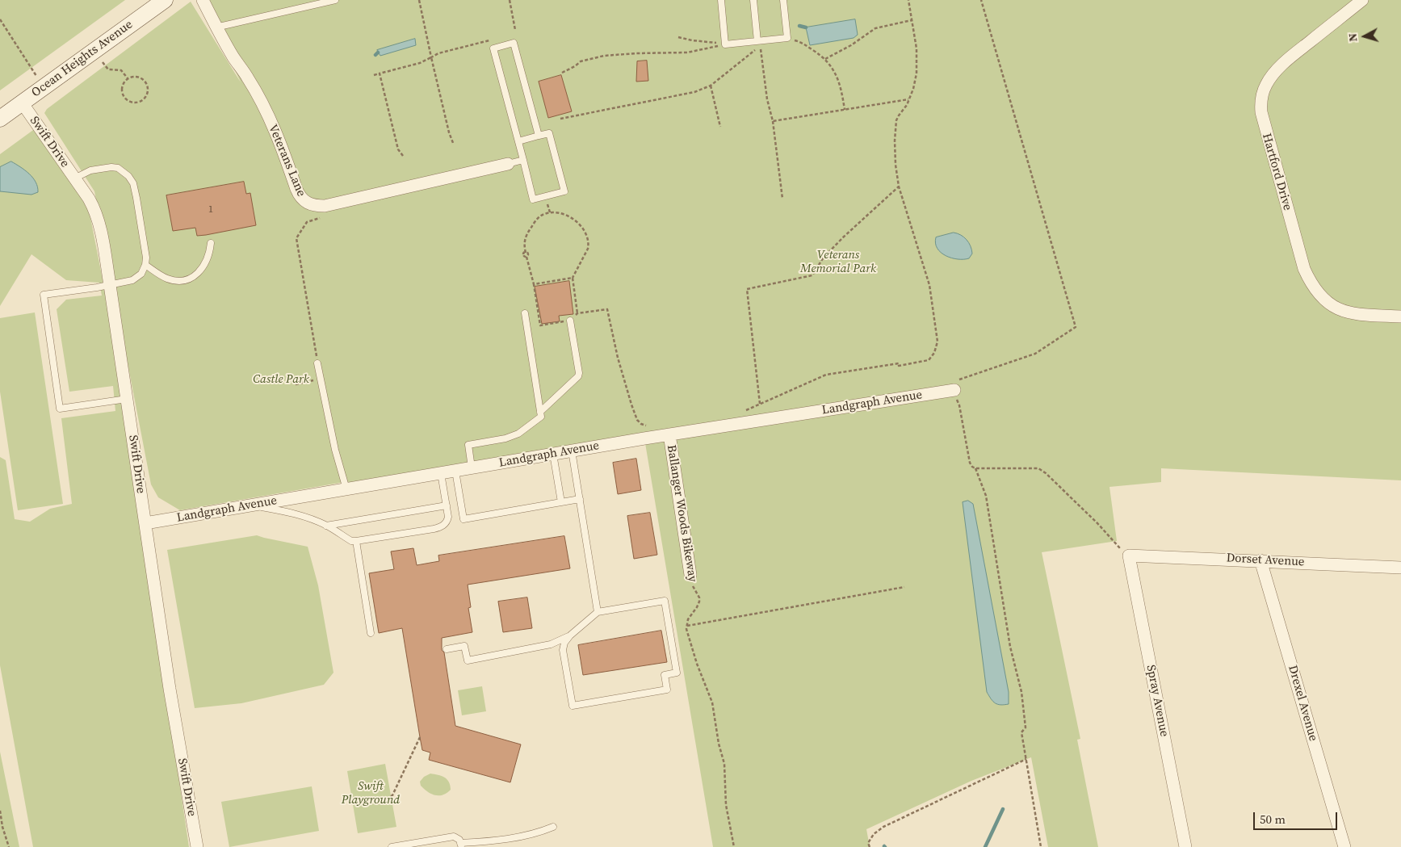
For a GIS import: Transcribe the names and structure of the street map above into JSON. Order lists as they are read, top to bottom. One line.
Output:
{"streets":{"main road":["Ocean Heights Avenue"],"street":["Swift Drive","Veterans Lane","Hartford Drive","Landgraph Avenue","Ballanger Woods Bikeway","Dorset Avenue","Spray Avenue","Drexel Avenue"]},"crossings":[["Ocean Heights Avenue","Swift Drive"],["Swift Drive","Landgraph Avenue"],["Landgraph Avenue","Ballanger Woods Bikeway"],["Dorset Avenue","Spray Avenue"],["Dorset Avenue","Drexel Avenue"]],"parks":["Veterans Memorial Park","Castle Park","Swift Playground"],"house_numbers":["1"],"scale_bar":"50 m","north":"left"}
